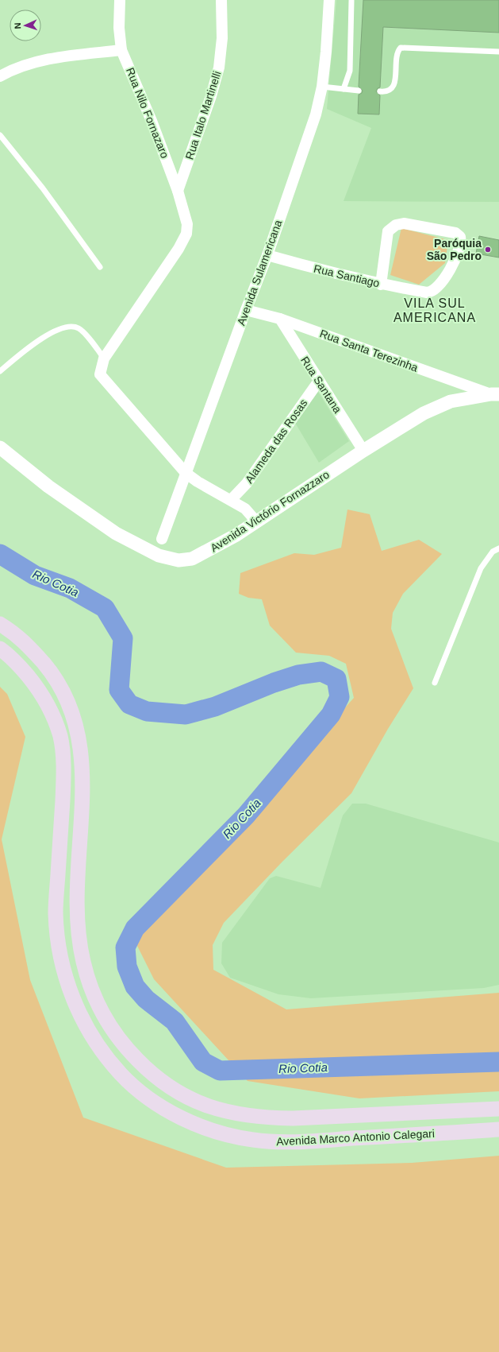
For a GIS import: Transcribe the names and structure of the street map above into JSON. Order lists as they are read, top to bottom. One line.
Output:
{"streets":{"main road":["Avenida Marco Antonio Calegari"],"street":["Rua Nilo Fornazaro","Rua Italo Martinelli","Avenida Sulamericana","Rua Santiago","Rua Santa Terezinha","Rua Santana","Alameda das Rosas","Avenida Victório Fornazzaro"]},"crossings":[["Rua Nilo Fornazaro","Rua Italo Martinelli"],["Avenida Sulamericana","Rua Santiago"],["Avenida Sulamericana","Rua Santa Terezinha"],["Rua Santa Terezinha","Rua Santana"],["Rua Santa Terezinha","Avenida Victório Fornazzaro"],["Rua Santana","Alameda das Rosas"],["Rua Santana","Avenida Victório Fornazzaro"]],"districts":["VILA SUL AMERICANA"],"water":["Rio Cotia"],"places":["Paróquia São Pedro"],"north":"left"}
